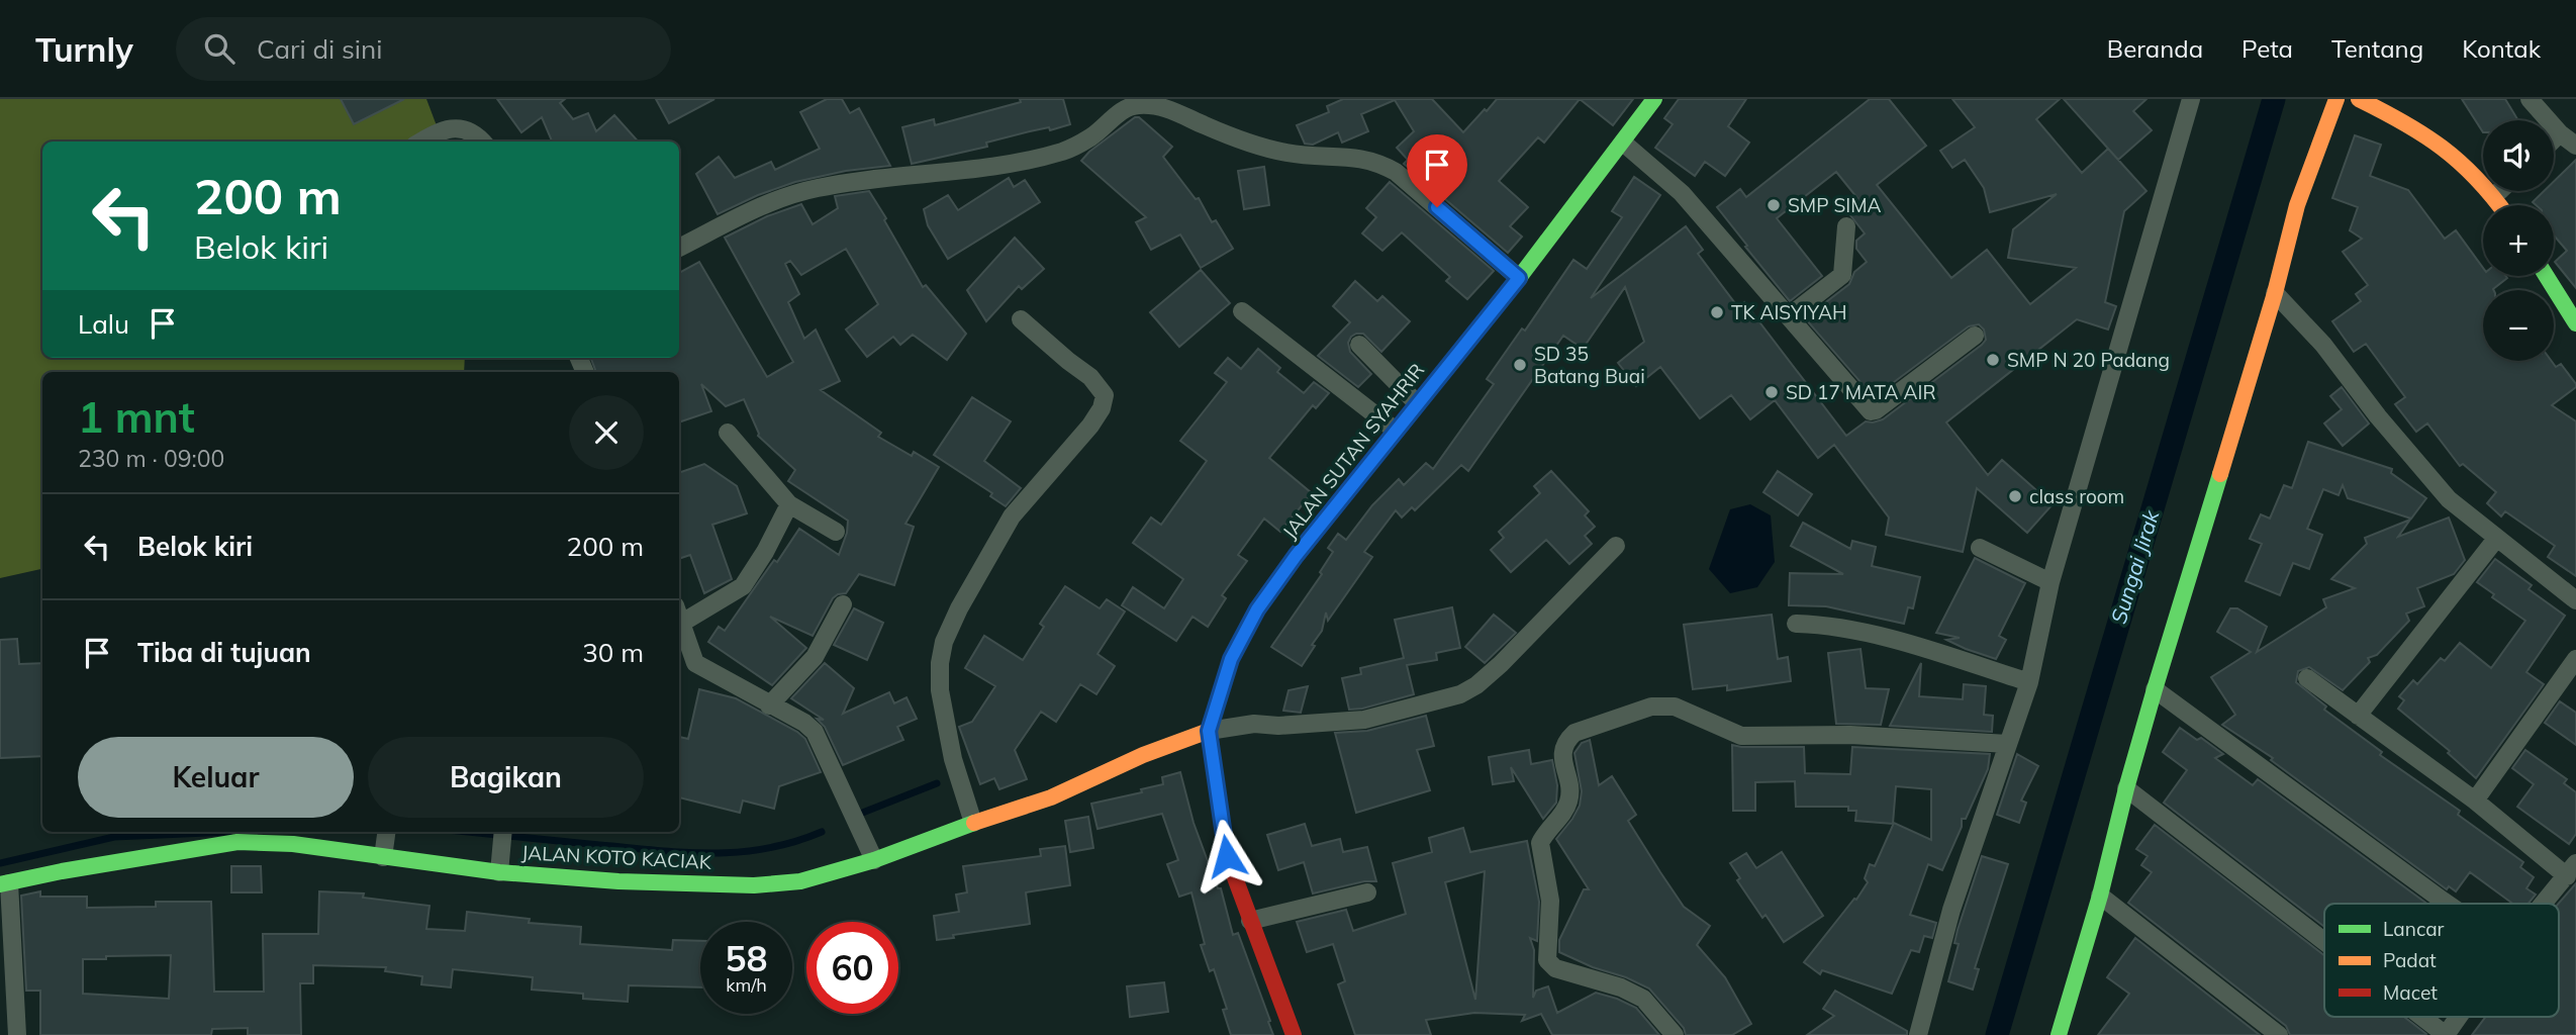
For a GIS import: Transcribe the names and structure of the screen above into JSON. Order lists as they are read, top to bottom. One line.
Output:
{"streets":{"street":["JALAN SUTAN SYAHRIR","JALAN KOTO KACIAK"]},"crossings":[["JALAN SUTAN SYAHRIR","JALAN KOTO KACIAK"]],"water":["Sungai Jirak"],"places":["SMP SIMA","TK AISYIYAH","SMP N 20 Padang","SD 35 Batang Buai","SD 17 MATA AIR","class room"],"legend":["Lancar","Padat","Macet"],"page":{"header":"Turnly","search":"Cari di sini","nav":["Beranda","Peta","Tentang","Kontak"],"map_buttons":["+","−"],"turn":["200 m","Belok kiri"],"then":"Lalu","heading":["1 mnt","230 m · 09:00"],"list":[{"name":"Belok kiri","value":"200 m"},{"name":"Tiba di tujuan","value":"30 m"}],"buttons":["Keluar","Bagikan"],"speed":"58 km/h","limit":"60"}}
